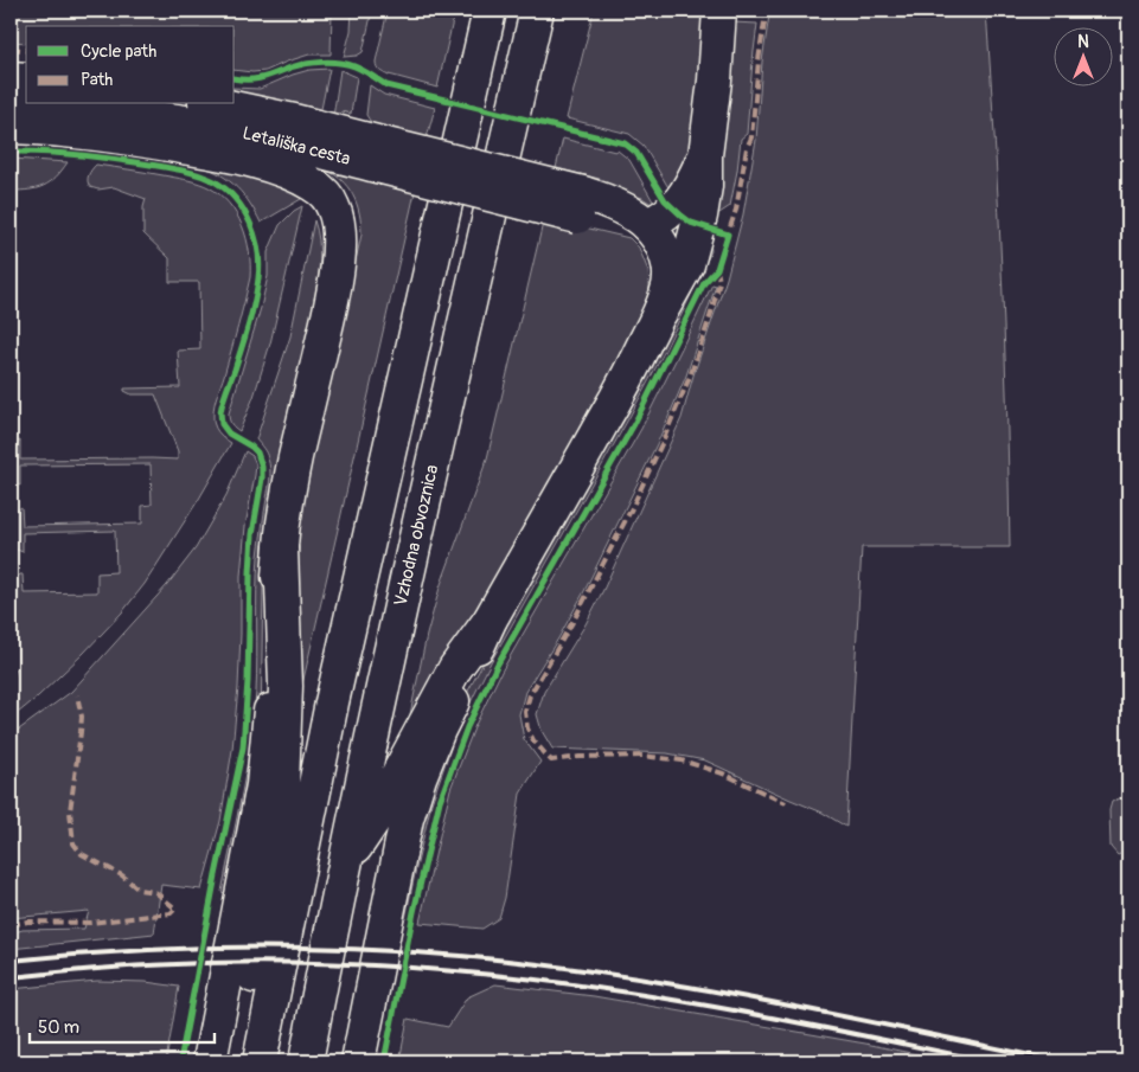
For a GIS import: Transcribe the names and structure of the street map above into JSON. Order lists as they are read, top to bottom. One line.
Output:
{"streets":{"main road":["Letališka cesta","Vzhodna obvoznica"]},"legend":["Cycle path","Path"],"scale_bar":"50 m","north":"top"}
